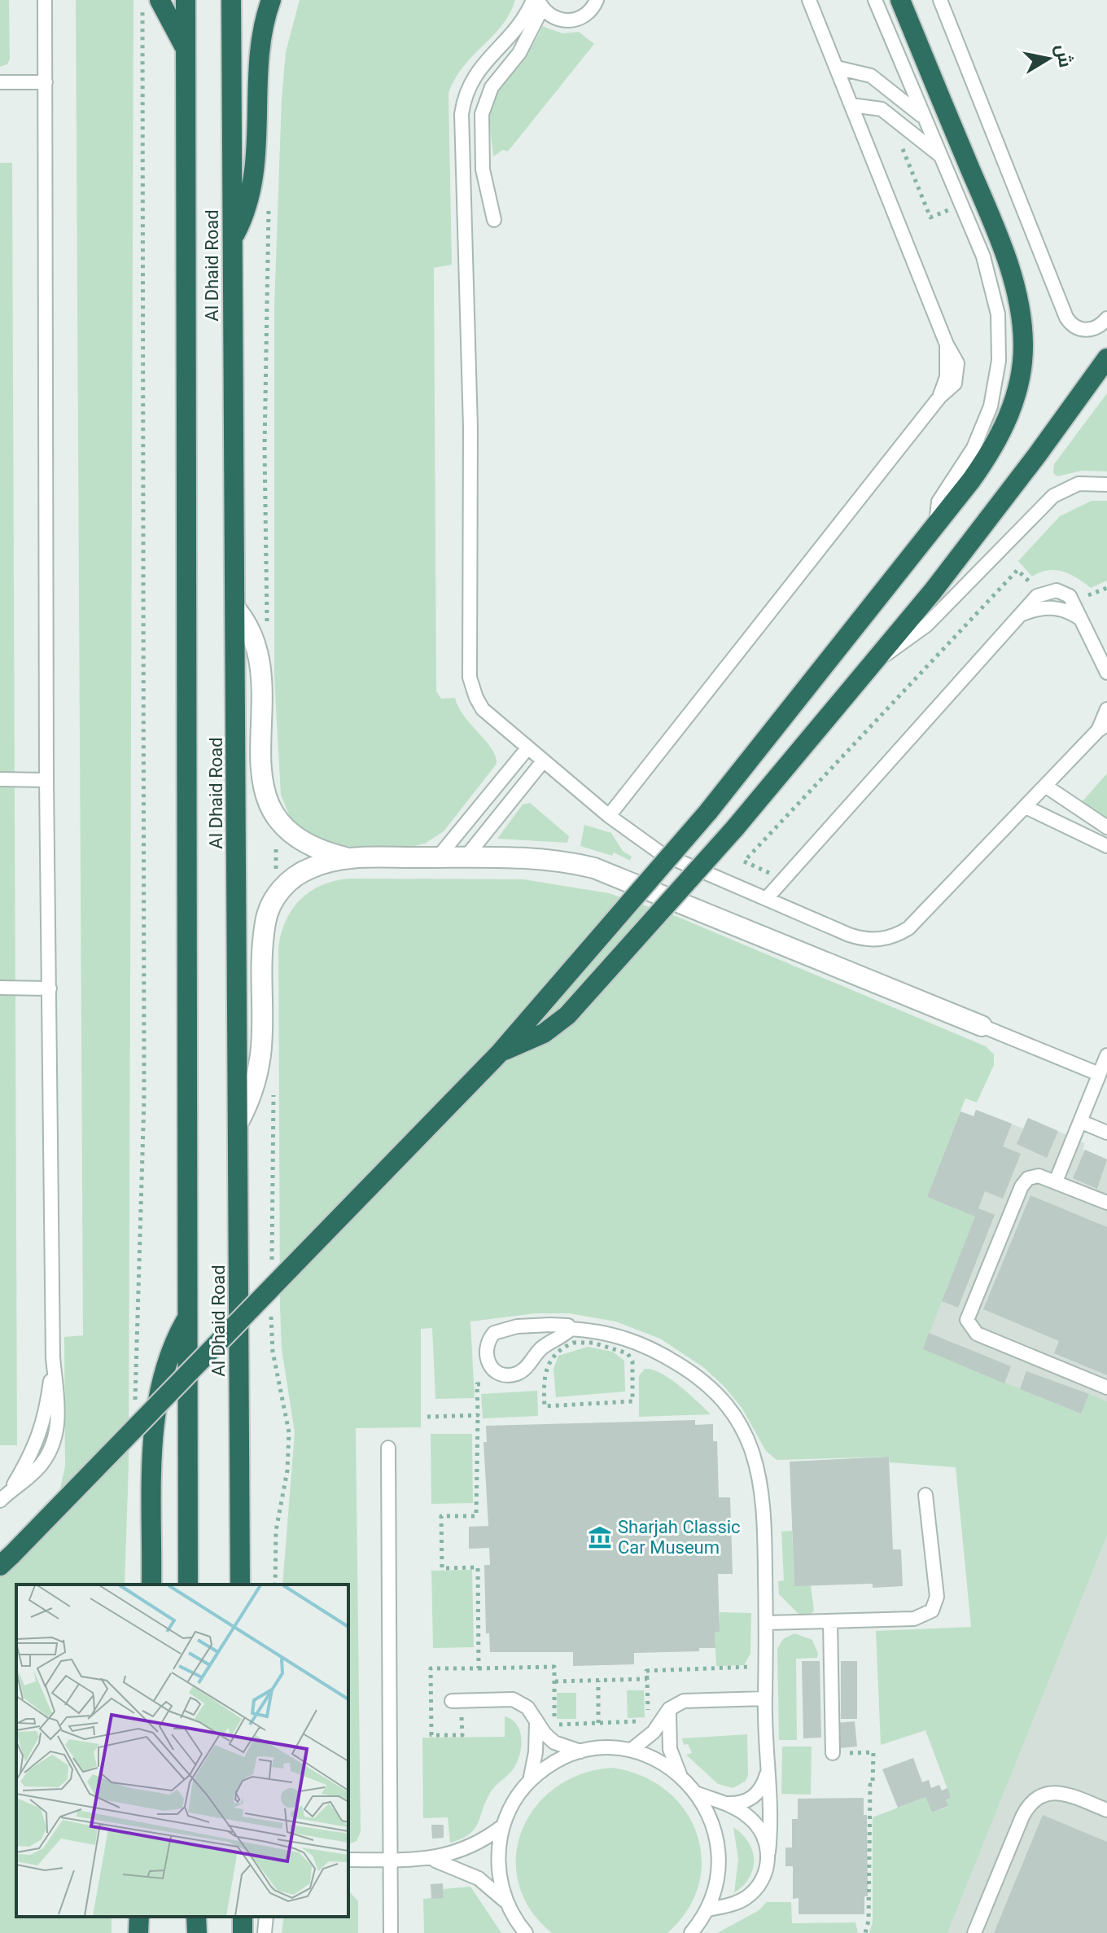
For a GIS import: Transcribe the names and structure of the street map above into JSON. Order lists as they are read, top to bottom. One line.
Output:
{"streets":{"highway":["Al Dhaid Road"]},"places":{"museum":["Sharjah Classic Car Museum"]},"north":"right"}
